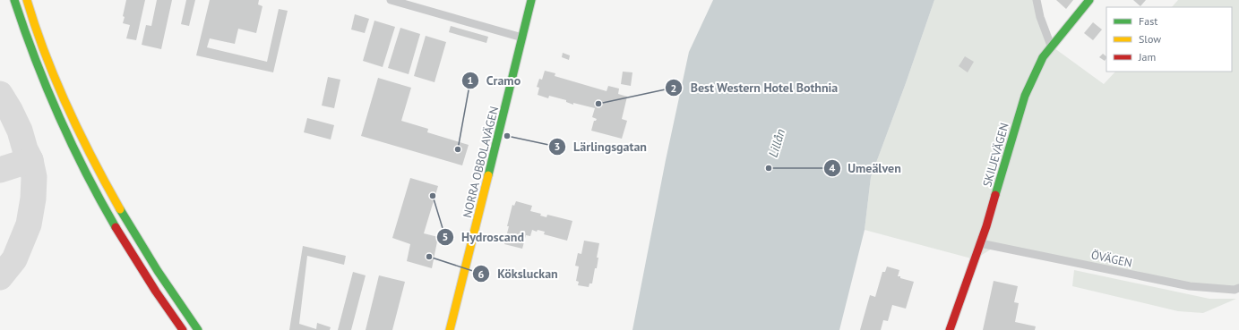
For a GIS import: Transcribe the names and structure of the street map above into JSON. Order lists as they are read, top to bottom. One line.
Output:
{"streets":{"main road":["SKILJEVÄGEN","NORRA OBBOLAVÄGEN"],"street":["ÖVÄGEN"]},"crossings":[["SKILJEVÄGEN","ÖVÄGEN"]],"water":["Lillån"],"places":["Best Western Hotel Bothnia","Lärlingsgatan","Cramo","Umeälven","Hydroscand","Köksluckan"],"legend":["Fast","Slow","Jam"]}
